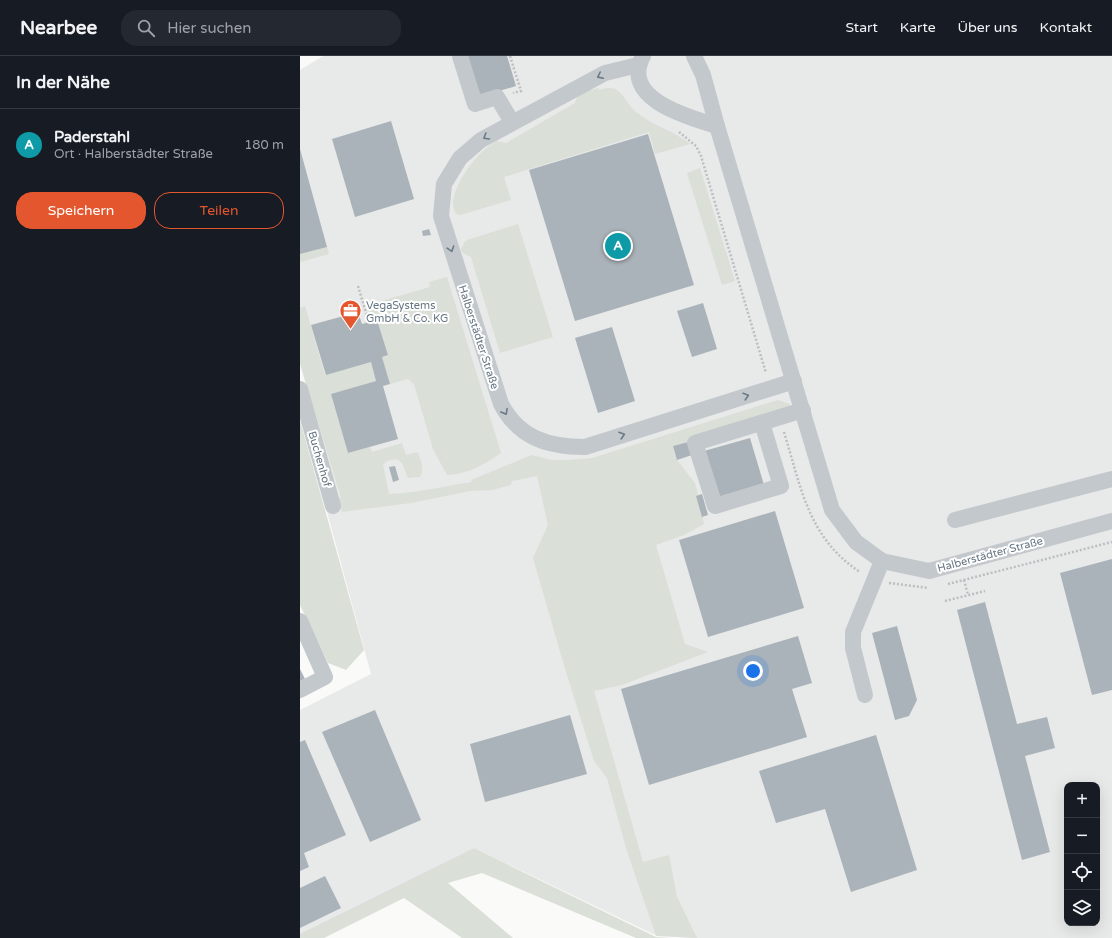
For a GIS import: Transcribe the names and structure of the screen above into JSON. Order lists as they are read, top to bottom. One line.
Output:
{"streets":{"street":["Halberstädter Straße","Buchenhof"]},"places":{"office":["VegaSystems GmbH & Co. KG"]},"page":{"header":"Nearbee","search":"Hier suchen","nav":["Start","Karte","Über uns","Kontakt"],"heading":"In der Nähe","list":[{"mark":"A","name":"Paderstahl","note":"Ort · Halberstädter Straße","value":"180 m"}],"buttons":["Speichern","Teilen"],"pins":"A","map_buttons":["+","−"]}}
